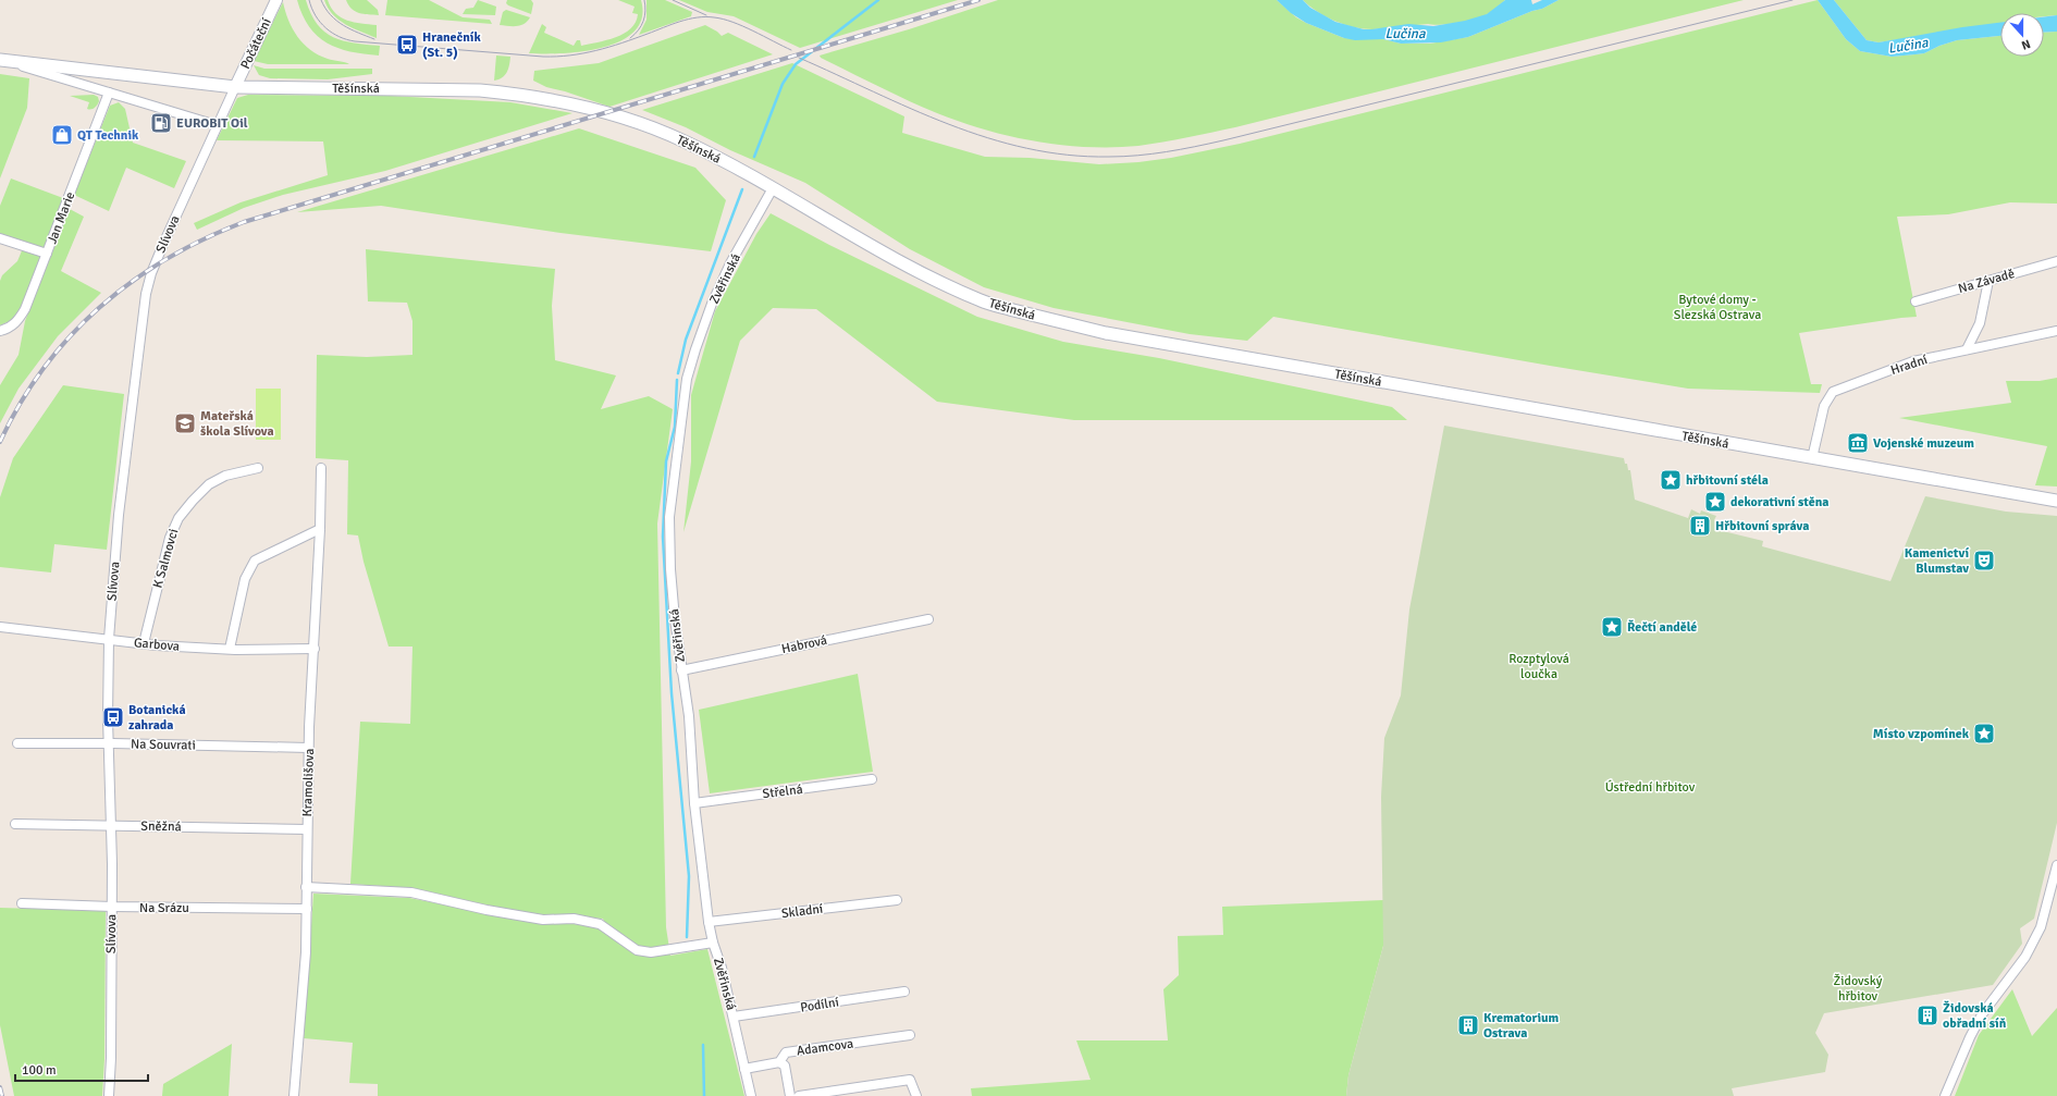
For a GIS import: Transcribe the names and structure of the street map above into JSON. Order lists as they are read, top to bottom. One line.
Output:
{"streets":{"main road":["Těšínská"],"street":["Počáteční","Jan Marie","Slívova","Zvěřinská","Na Závadě","Hradní","K Salmovci","Garbova","Habrová","Na Souvrati","Kramolišova","Střelná","Sněžná","Na Srázu","Skladní","Podílní","Adamcova"]},"crossings":[["Počáteční","Těšínská"],["Počáteční","Slívova"],["Těšínská","Slívova"],["Těšínská","Zvěřinská"],["Těšínská","Hradní"],["Slívova","Garbova"],["Slívova","Na Souvrati"],["Slívova","Sněžná"],["Slívova","Na Srázu"],["Zvěřinská","Habrová"],["Zvěřinská","Střelná"],["Zvěřinská","Skladní"],["Zvěřinská","Podílní"],["Zvěřinská","Adamcova"],["K Salmovci","Garbova"],["Garbova","Kramolišova"],["Na Souvrati","Kramolišova"],["Kramolišova","Sněžná"],["Kramolišova","Na Srázu"]],"water":["Lučina"],"parks":["Bytové domy - Slezská Ostrava","Rozptylová loučka","Ústřední hřbitov","Židovský hřbitov"],"places":{"bus stop":["Hranečník (St. 5)","Botanická zahrada"],"fuel station":["EUROBIT Oil"],"shop":["QT Technik"],"school or university":["Mateřská škola Slívova"],"museum":["Vojenské muzeum"],"place":["hřbitovní stéla","dekorativní stěna","Řečtí andělé","Místo vzpomínek"],"building":["Hřbitovní správa","Židovská obřadní síň","Krematorium Ostrava"],"theatre":["Kamenictví Blumstav"]},"scale_bar":"100 m","north":"bottom"}
